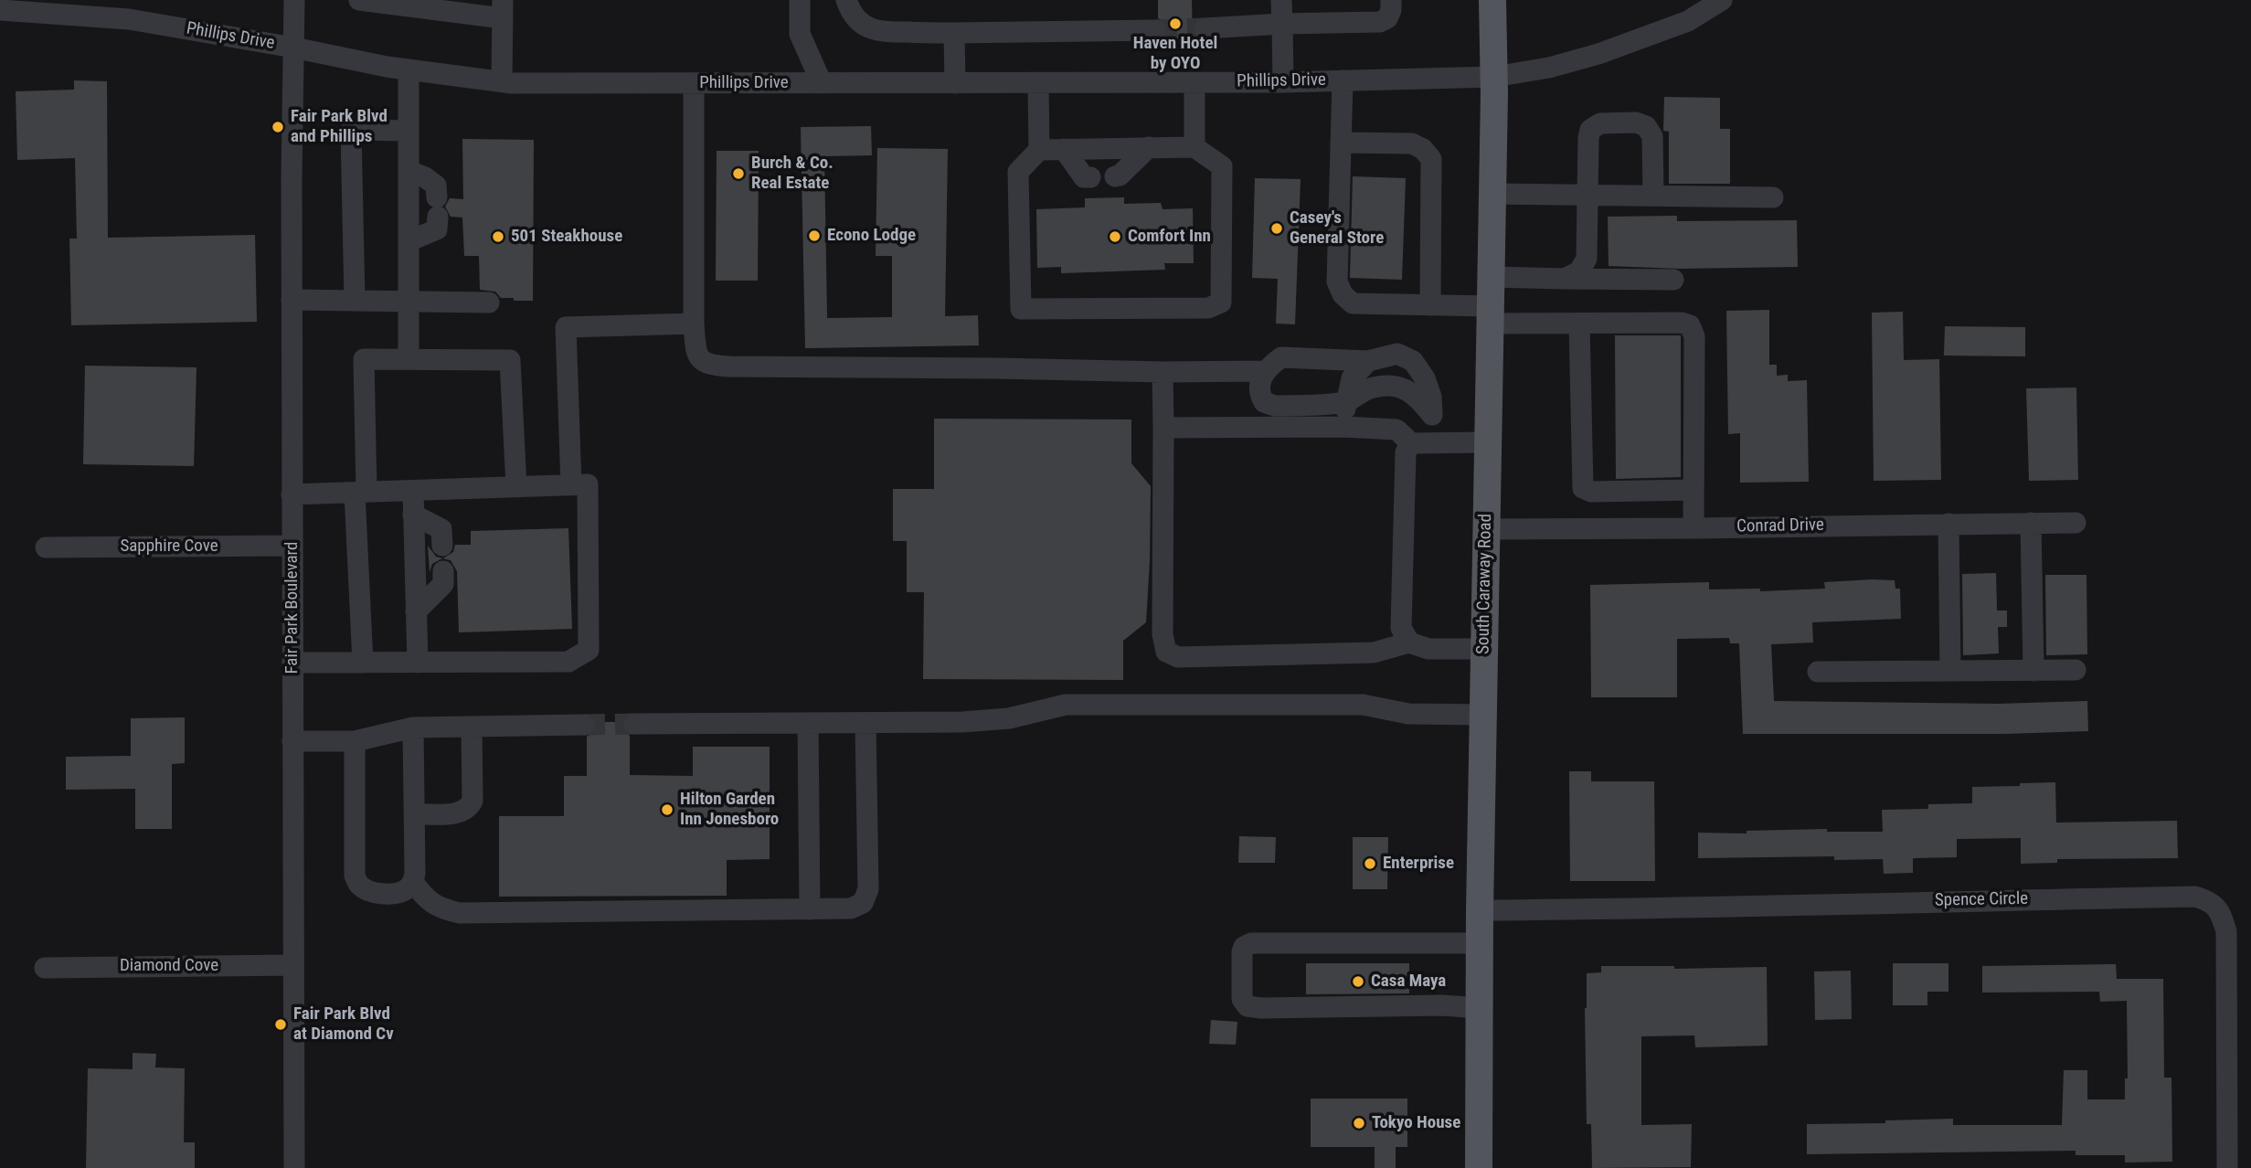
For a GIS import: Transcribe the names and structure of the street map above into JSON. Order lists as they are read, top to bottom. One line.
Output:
{"streets":{"main road":["South Caraway Road"],"street":["Phillips Drive","Conrad Drive","Sapphire Cove","Fair Park Boulevard","Spence Circle","Diamond Cove"]},"crossings":[["Phillips Drive","South Caraway Road"],["Phillips Drive","Fair Park Boulevard"],["Conrad Drive","South Caraway Road"],["Sapphire Cove","Fair Park Boulevard"],["South Caraway Road","Spence Circle"],["Fair Park Boulevard","Diamond Cove"]],"places":["Haven Hotel by OYO","Fair Park Blvd and Phillips","Burch & Co. Real Estate","Casey's General Store","Econo Lodge","501 Steakhouse","Comfort Inn","Hilton Garden Inn Jonesboro","Enterprise","Casa Maya","Fair Park Blvd at Diamond Cv","Tokyo House"]}
